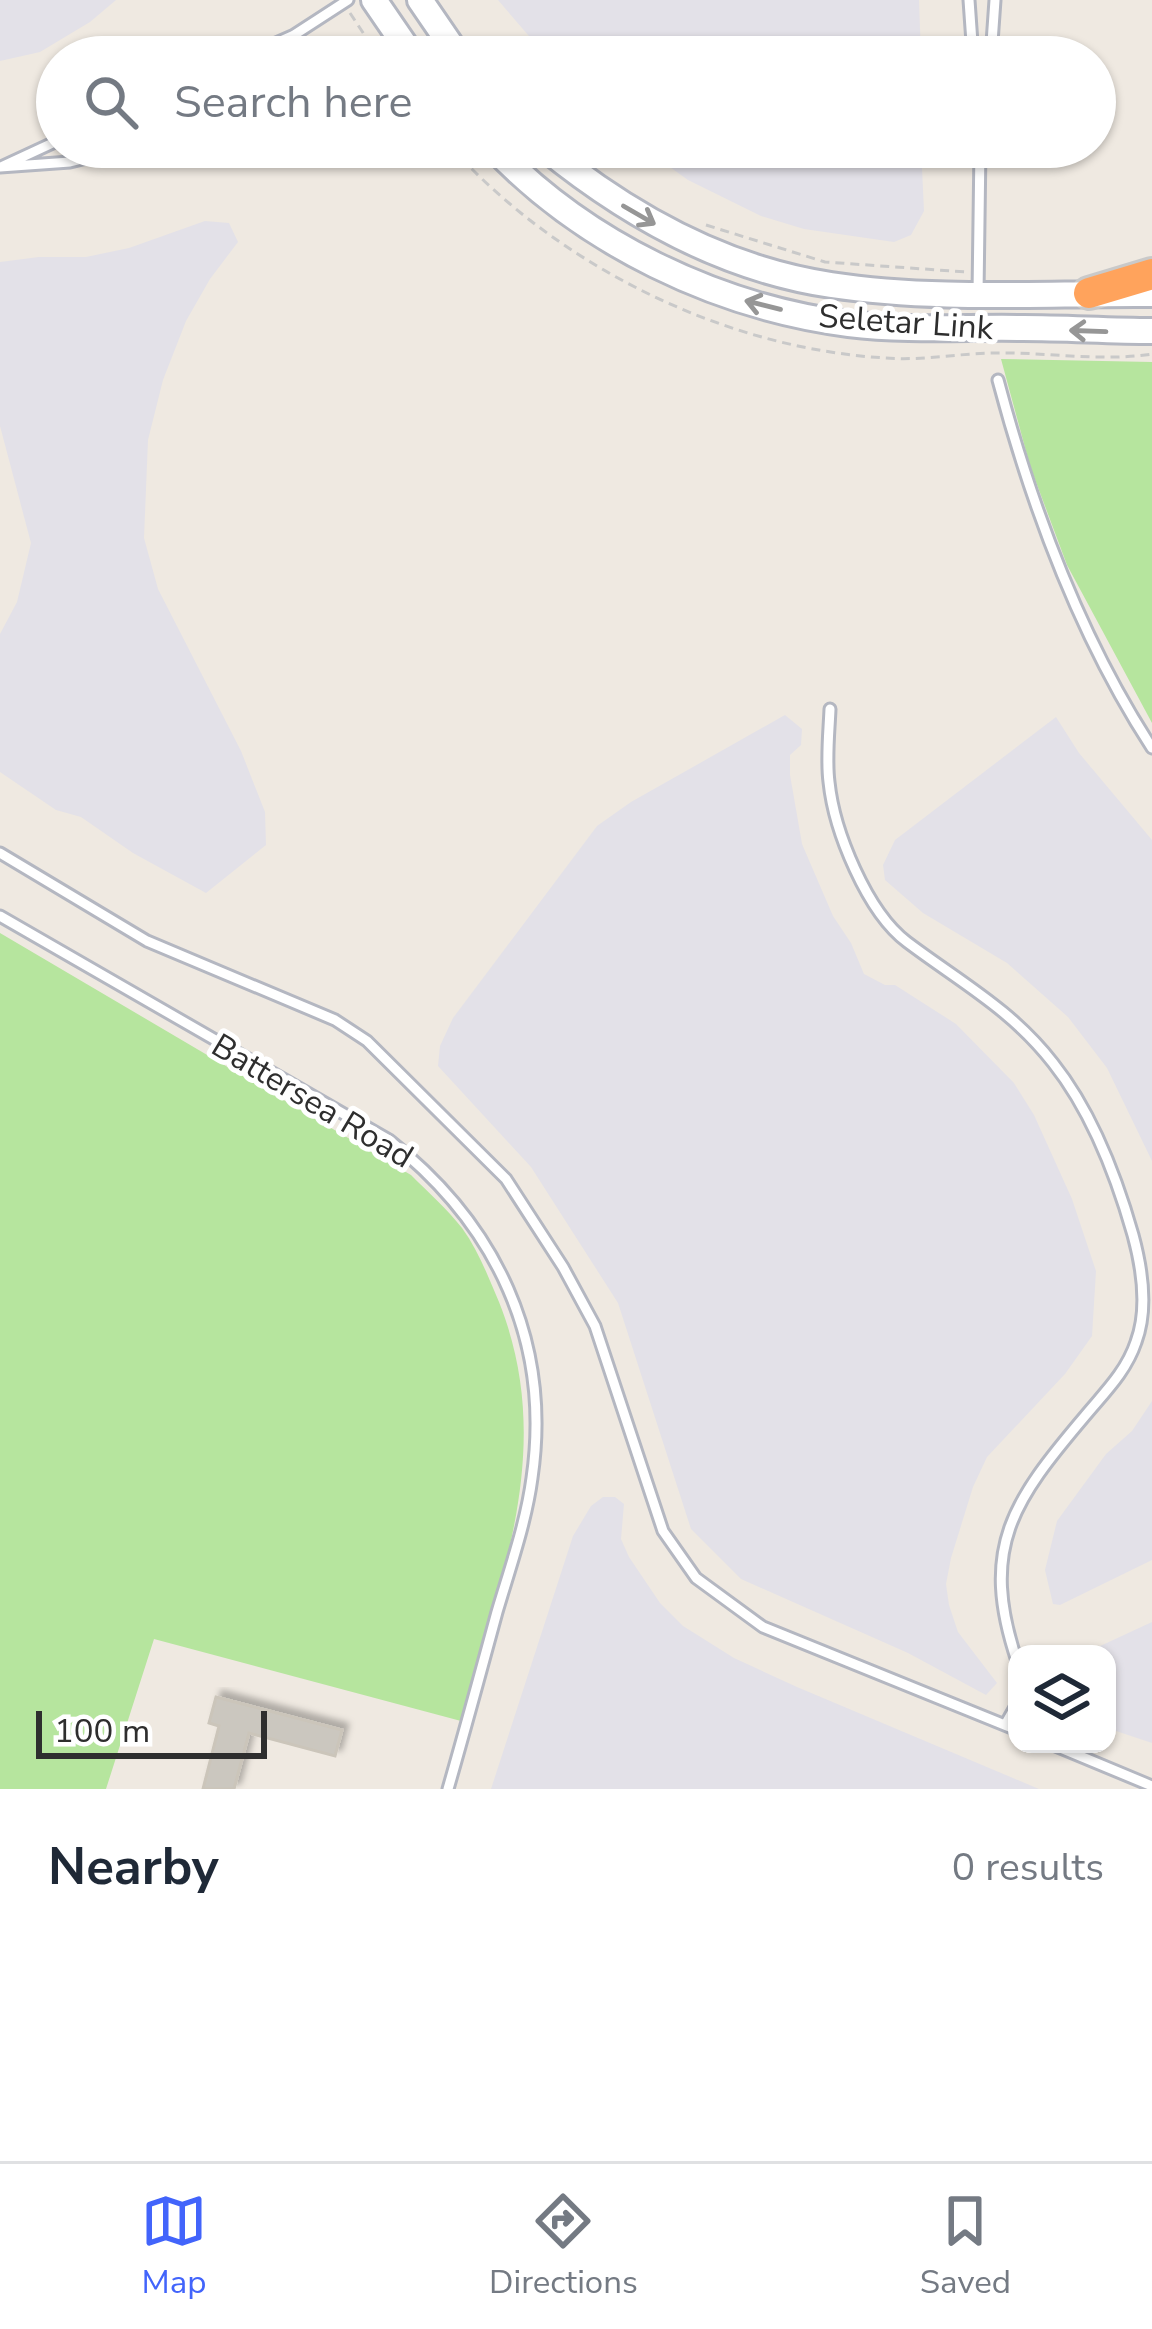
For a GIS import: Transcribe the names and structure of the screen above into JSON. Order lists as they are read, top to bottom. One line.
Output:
{"streets":{"main road":["Seletar Link"],"lane":["Battersea Road"]},"scale_bar":"100 m","page":{"search":"Search here","scale":"100 m","heading":["Nearby","0 results"],"nav":["Map","Directions","Saved"]}}
